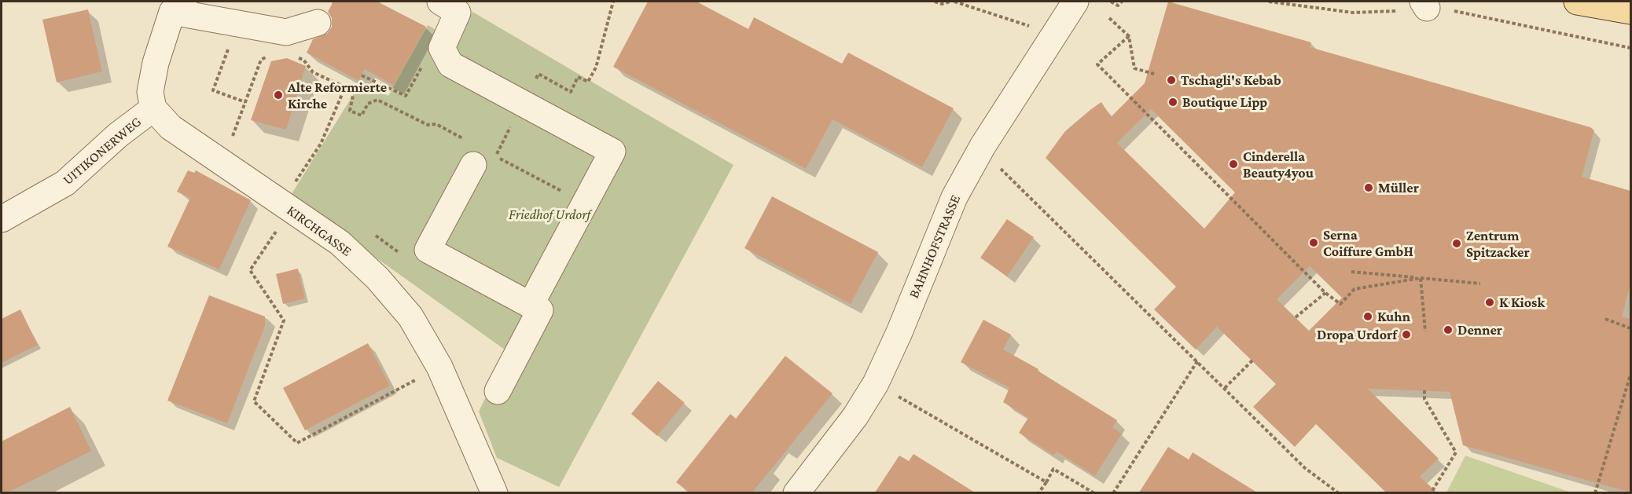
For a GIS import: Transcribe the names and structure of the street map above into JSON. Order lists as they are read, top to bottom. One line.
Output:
{"streets":{"street":["UITIKONERWEG","KIRCHGASSE","BAHNHOFSTRASSE"]},"crossings":[["UITIKONERWEG","KIRCHGASSE"]],"parks":["Friedhof Urdorf"],"places":["Tschagli's Kebab","Alte Reformierte Kirche","Boutique Lipp","Cinderella Beauty4you","Müller","Serna Coiffure GmbH","Zentrum Spitzacker","K Kiosk","Kuhn","Denner","Dropa Urdorf"]}
